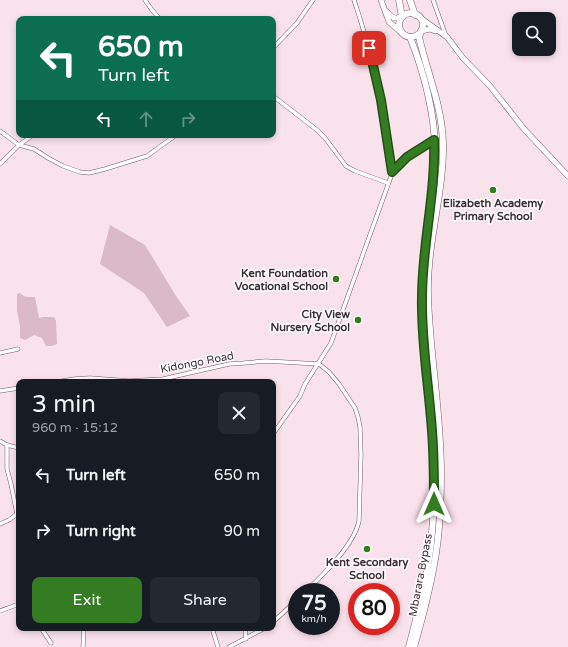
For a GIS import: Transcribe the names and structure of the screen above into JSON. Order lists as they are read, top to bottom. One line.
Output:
{"streets":{"highway":["Mbarara Bypass"],"street":["Kidongo Road"]},"places":["Elizabeth Academy Primary School","Kent Foundation Vocational School","City View Nursery School","Kent Secondary School"],"page":{"turn":["650 m","Turn left"],"heading":["3 min","960 m · 15:12"],"list":[{"name":"Turn left","value":"650 m"},{"name":"Turn right","value":"90 m"}],"buttons":["Exit","Share"],"speed":"75 km/h","limit":"80"}}
